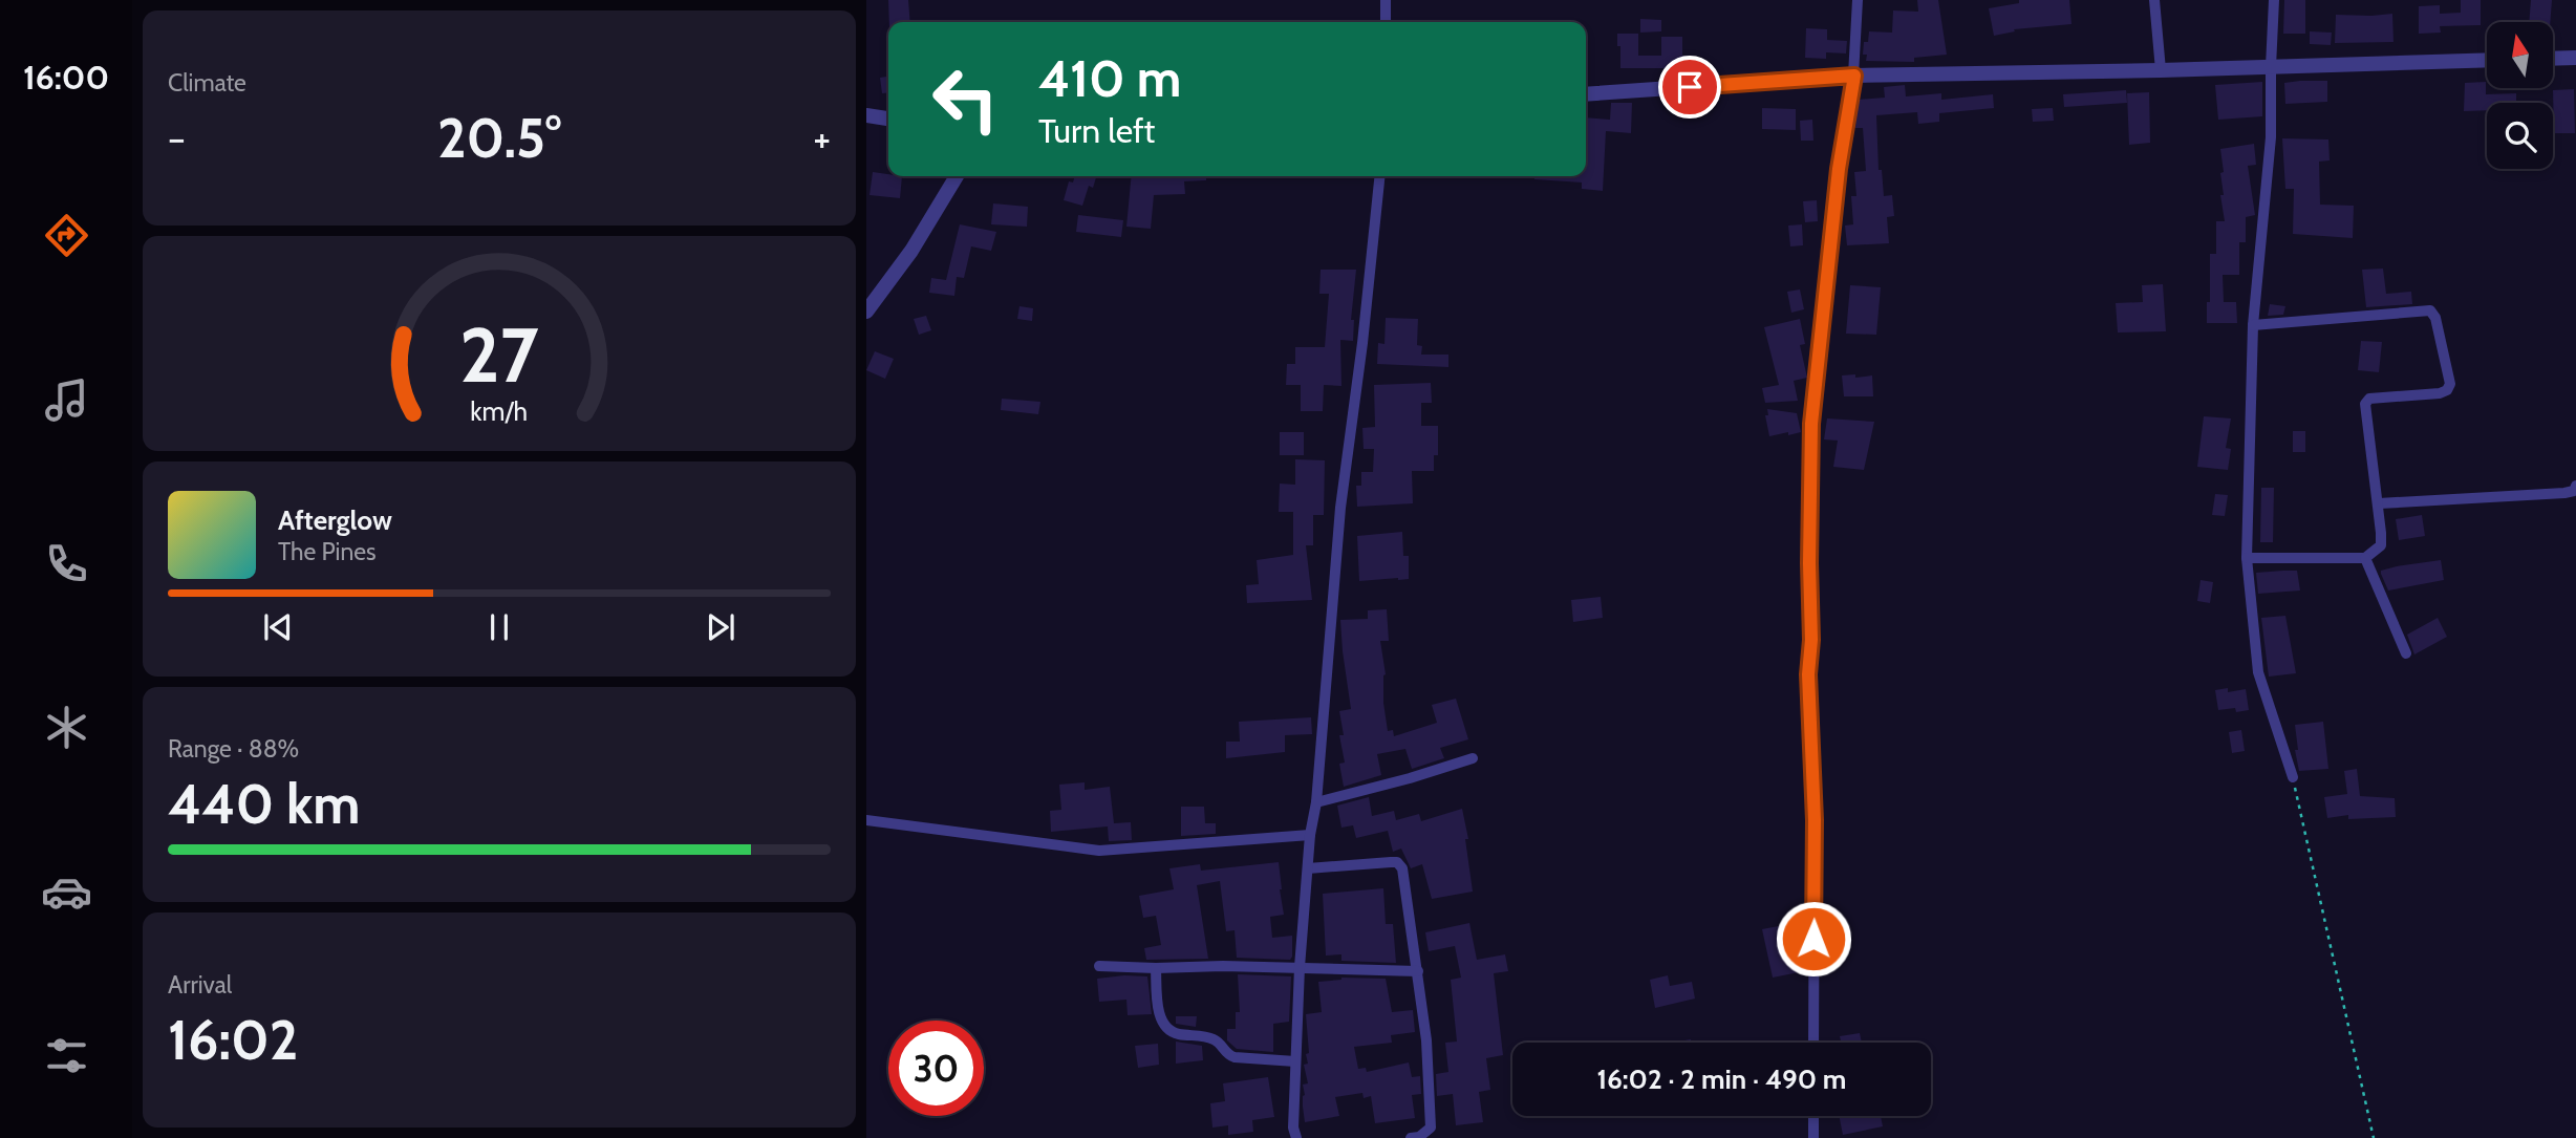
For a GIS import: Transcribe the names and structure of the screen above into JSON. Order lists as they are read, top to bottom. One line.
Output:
{"north":"top","page":{"tabs":"16:00","tile":["Climate",["Range · 88%","440 km"],["Arrival","16:02"]],"turn":["410 m","Turn left"],"heat":["−","20.5°","+"],"song":["Afterglow","The Pines"],"limit":"30","trip":"16:02 · 2 min · 490 m","gauge":["27","km/h"]}}
